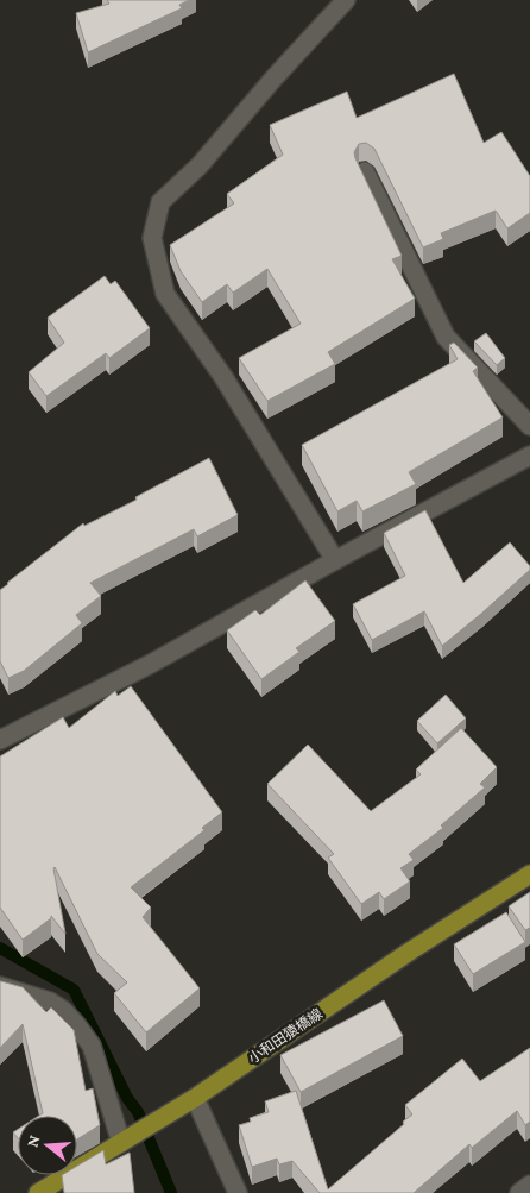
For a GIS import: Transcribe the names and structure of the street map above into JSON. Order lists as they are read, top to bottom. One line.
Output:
{"streets":{"main road":["小和田猿橋線"]},"north":"left"}
